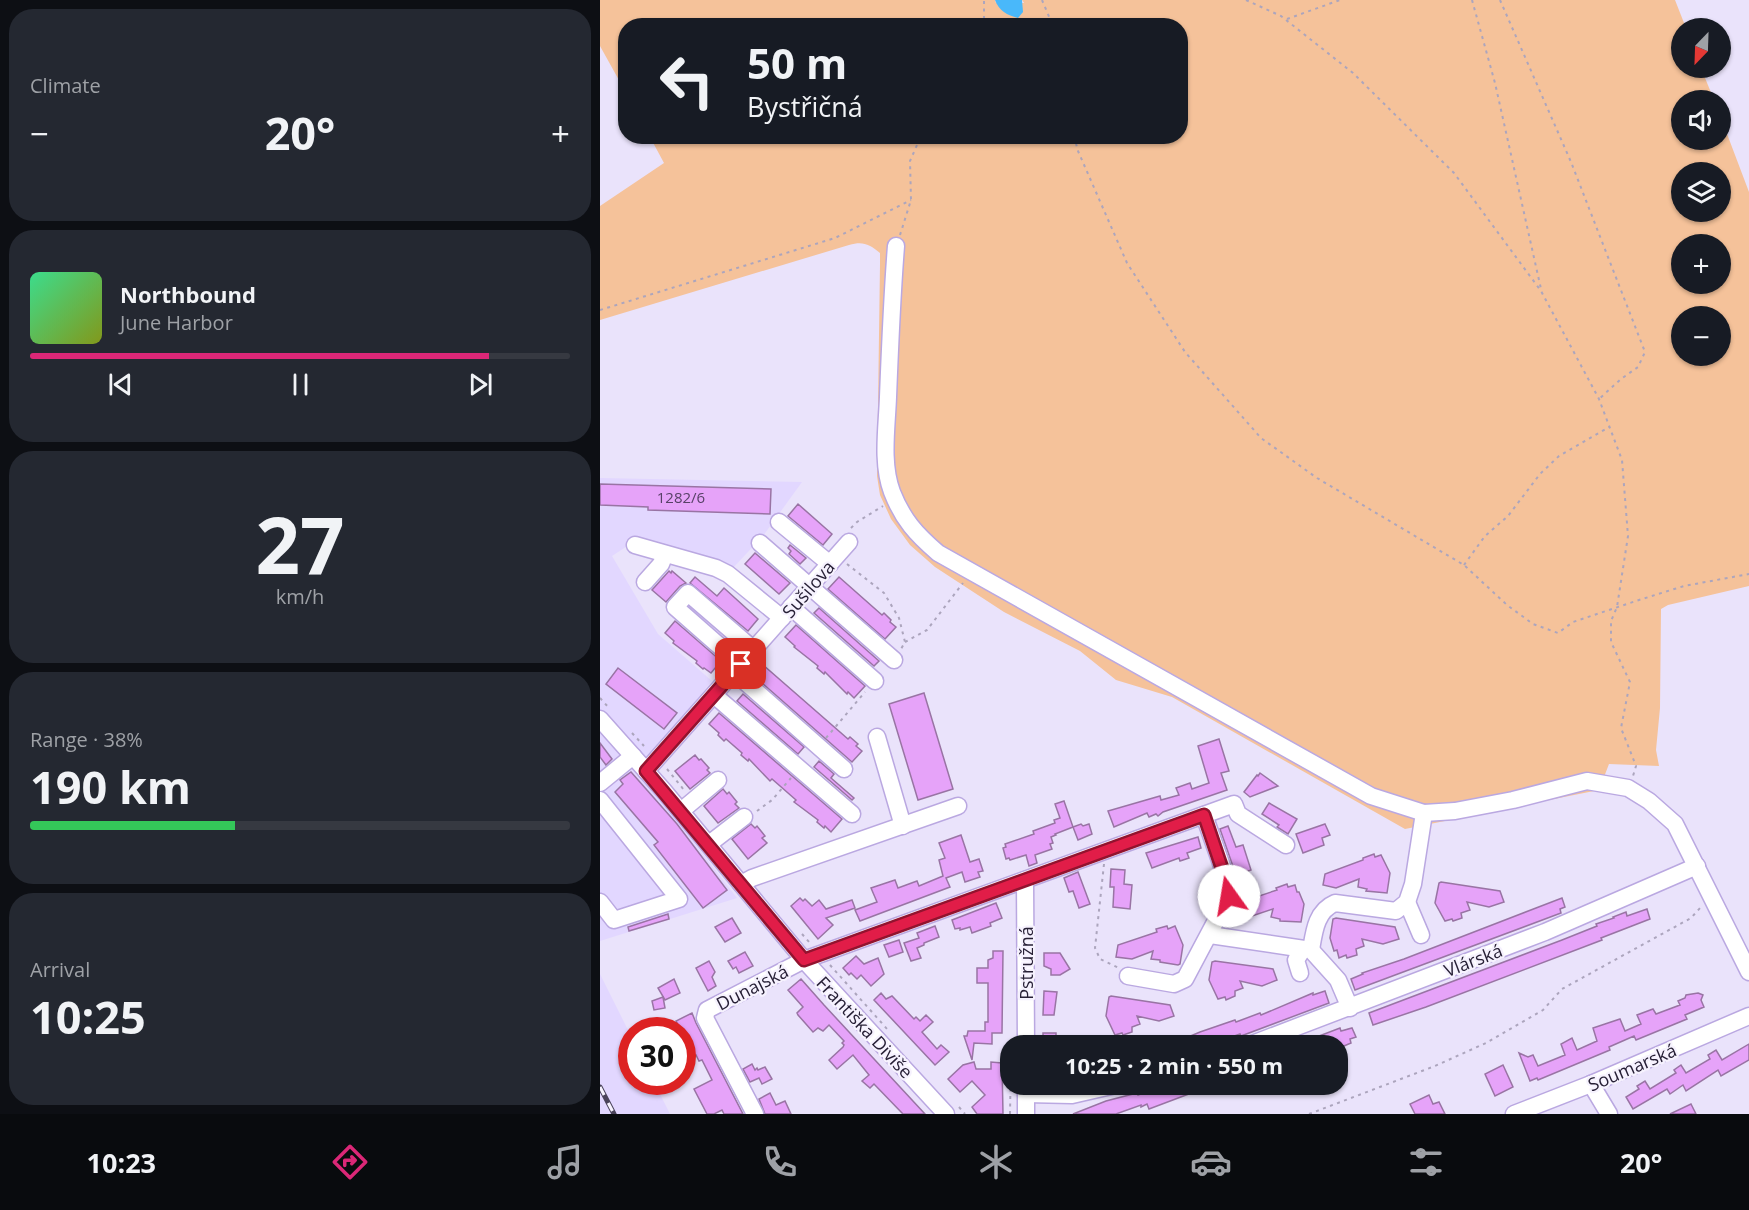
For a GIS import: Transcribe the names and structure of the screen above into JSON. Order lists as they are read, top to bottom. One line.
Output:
{"streets":{"street":["Sušilova","Vlárská","Pstružná","Dunajská","Františka Diviše","Soumarská"]},"crossings":[["Sušilova","Františka Diviše"],["Pstružná","Dunajská"],["Dunajská","Františka Diviše"]],"house_numbers":["1282/6"],"north":"bottom left","page":{"tile":["Climate",["27","km/h"],["Range · 38%","190 km"],["Arrival","10:25"]],"map_buttons":["+","−"],"turn":["50 m","Bystřičná"],"heat":["−","20°","+"],"song":["Northbound","June Harbor"],"limit":"30","trip":"10:25 · 2 min · 550 m","tabs":["10:23","20°"]}}
